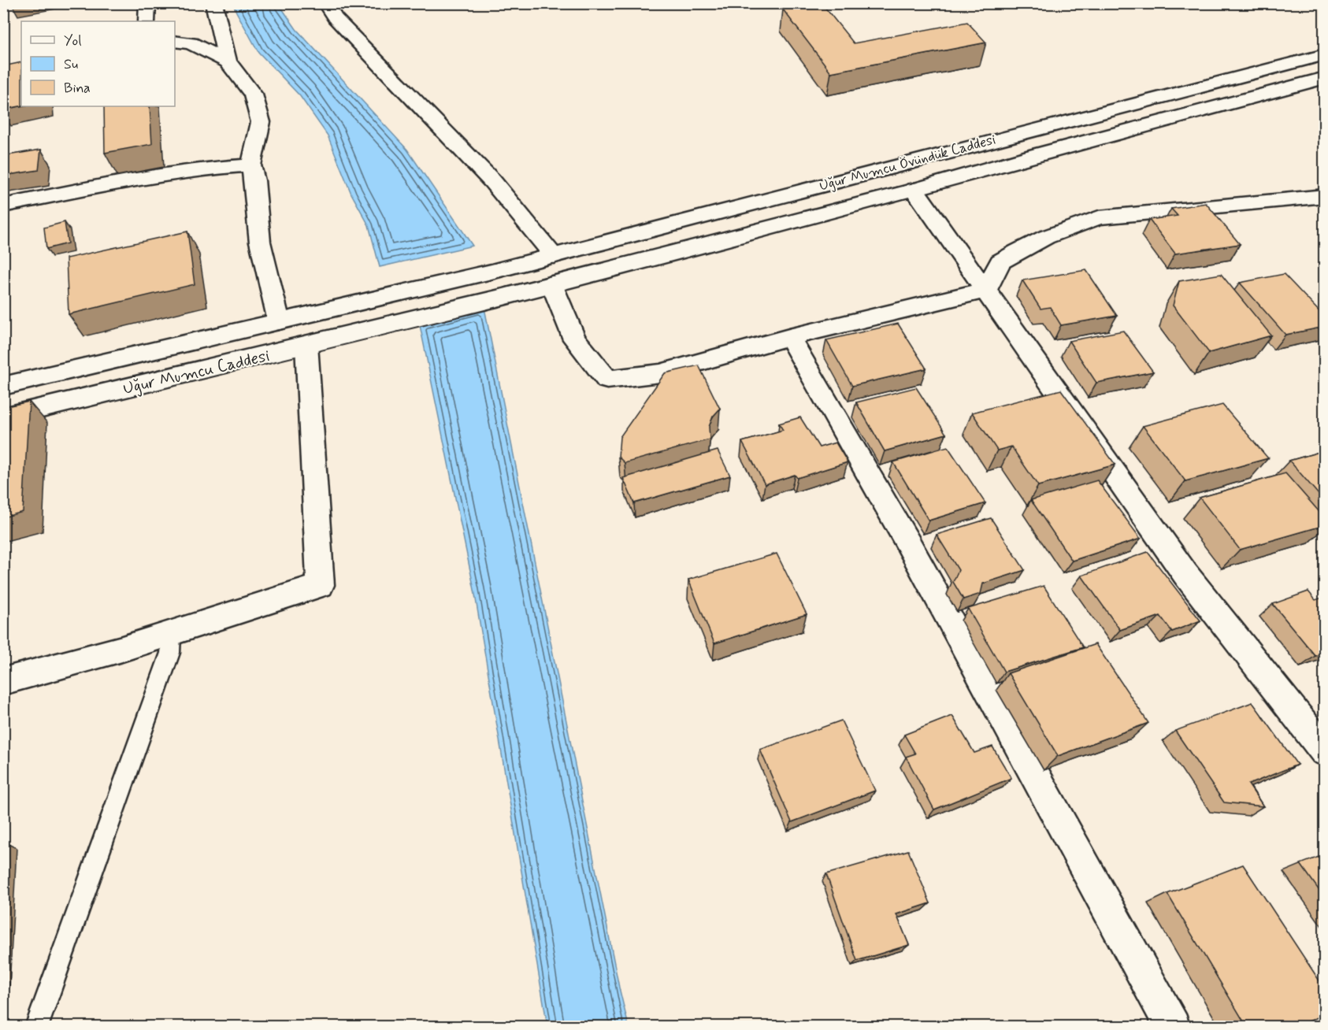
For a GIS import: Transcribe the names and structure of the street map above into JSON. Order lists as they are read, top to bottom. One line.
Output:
{"streets":{"street":["Uğur Mumcu Övündük Caddesi","Uğur Mumcu Caddesi"]},"crossings":[["Uğur Mumcu Övündük Caddesi","Uğur Mumcu Caddesi"]],"legend":["Yol","Su","Bina"]}
